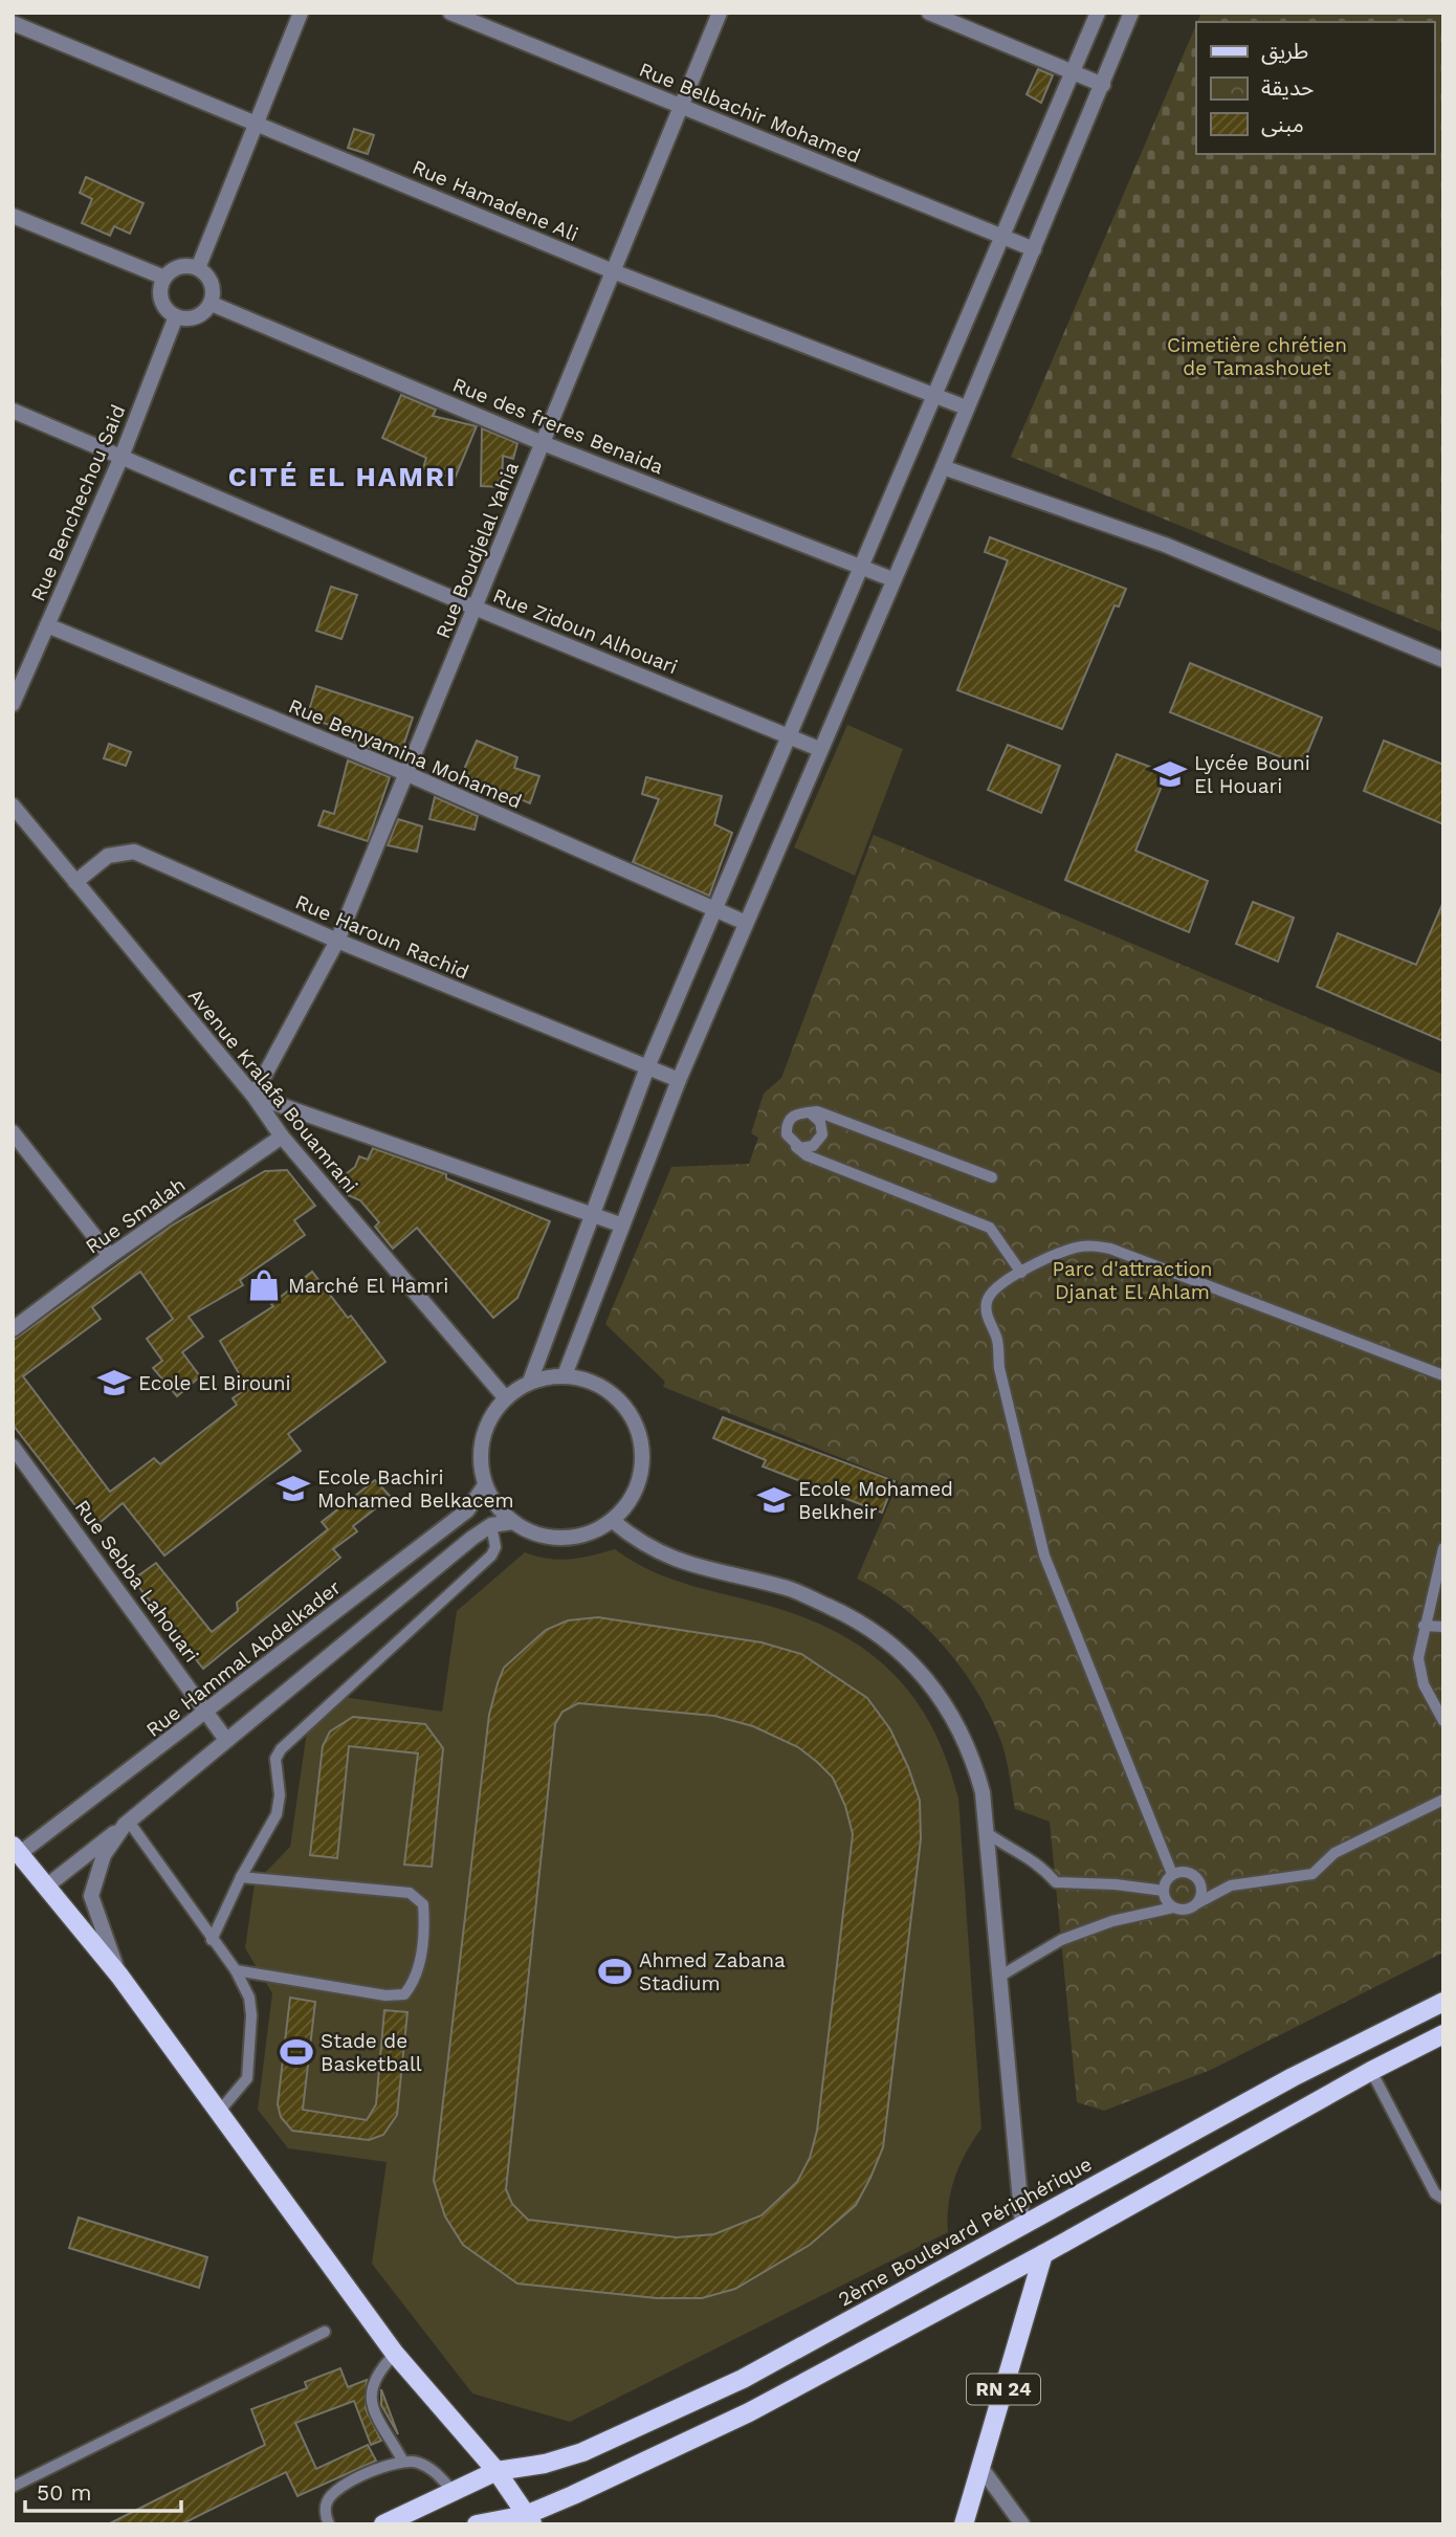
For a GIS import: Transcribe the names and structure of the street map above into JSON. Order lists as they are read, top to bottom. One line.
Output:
{"streets":{"main road":["2ème Boulevard Périphérique","RN 24"],"street":["Rue Belbachir Mohamed","Rue Hamadene Ali","Rue des freres Benaida","Rue Benchechou Said","Rue Boudjelal Yahia","Rue Zidoun Alhouari","Rue Benyamina Mohamed","Rue Haroun Rachid","Avenue Kralafa Bouamrani","Rue Smalah","Rue Sebba Lahouari","Rue Hammal Abdelkader"]},"crossings":[["Rue Belbachir Mohamed","Rue Boudjelal Yahia"],["Rue Hamadene Ali","Rue Boudjelal Yahia"],["Rue des freres Benaida","Rue Benchechou Said"],["Rue des freres Benaida","Rue Boudjelal Yahia"],["Rue Benchechou Said","Rue Zidoun Alhouari"],["Rue Benchechou Said","Rue Benyamina Mohamed"],["Rue Boudjelal Yahia","Rue Zidoun Alhouari"],["Rue Boudjelal Yahia","Rue Benyamina Mohamed"],["Rue Boudjelal Yahia","Rue Haroun Rachid"],["Rue Boudjelal Yahia","Avenue Kralafa Bouamrani"],["Rue Haroun Rachid","Avenue Kralafa Bouamrani"],["Avenue Kralafa Bouamrani","Rue Smalah"],["Avenue Kralafa Bouamrani","Rue Hammal Abdelkader"],["Rue Sebba Lahouari","Rue Hammal Abdelkader"]],"districts":["CITÉ EL HAMRI"],"parks":["Cimetière chrétien de Tamashouet","Parc d'attraction Djanat El Ahlam"],"places":{"school or university":["Lycée Bouni El Houari","Ecole El Birouni","Ecole Bachiri Mohamed Belkacem","Ecole Mohamed Belkheir"],"shop":["Marché El Hamri"],"sports":["Ahmed Zabana Stadium","Stade de Basketball"]},"legend":["طريق","حديقة","مبنى"],"scale_bar":"50 m"}
